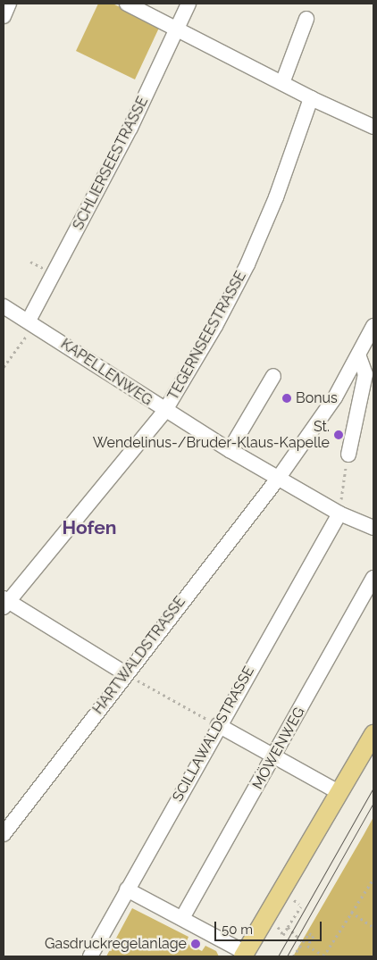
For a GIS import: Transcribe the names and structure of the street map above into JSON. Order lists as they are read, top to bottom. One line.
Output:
{"streets":{"street":["SCHLIERSEESTRASSE","TEGERNSEESTRASSE","KAPELLENWEG","HARTWALDSTRASSE","SCILLAWALDSTRASSE","MÖWENWEG"]},"crossings":[["SCHLIERSEESTRASSE","KAPELLENWEG"],["TEGERNSEESTRASSE","KAPELLENWEG"],["KAPELLENWEG","HARTWALDSTRASSE"],["KAPELLENWEG","SCILLAWALDSTRASSE"]],"districts":["Hofen"],"places":["Bonus","St. Wendelinus-/Bruder-Klaus-Kapelle","Gasdruckregelanlage"],"scale_bar":"50 m"}
